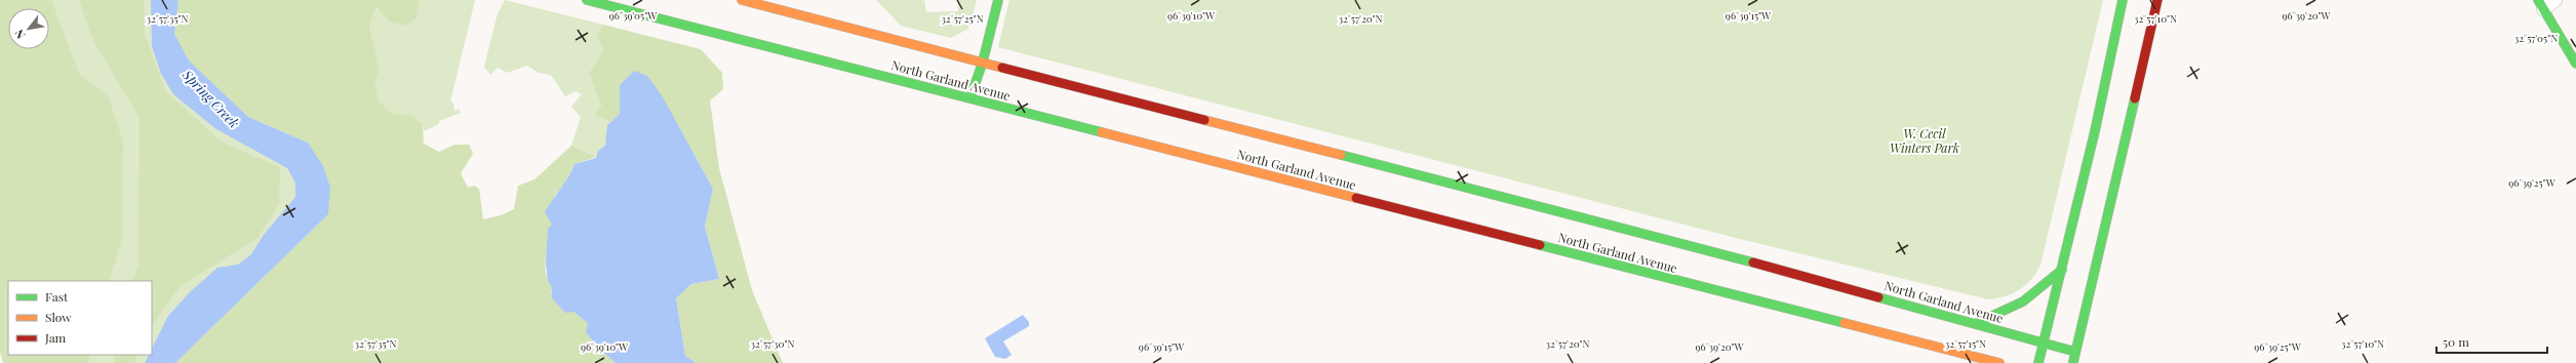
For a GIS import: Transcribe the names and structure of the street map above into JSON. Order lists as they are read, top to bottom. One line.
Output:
{"streets":{"main road":["North Garland Avenue"]},"water":["Spring Creek"],"parks":["W. Cecil Winters Park"],"legend":["Fast","Slow","Jam"],"scale_bar":"50 m","north":"bottom left","coordinates":["96°39'05\"W","96°39'10\"W","96°39'15\"W","96°39'20\"W","32°57'35\"N","32°57'25\"N","32°57'20\"N","32°57'10\"N","32°57'05\"N","96°39'25\"W","32°57'30\"N","32°57'15\"N"]}
